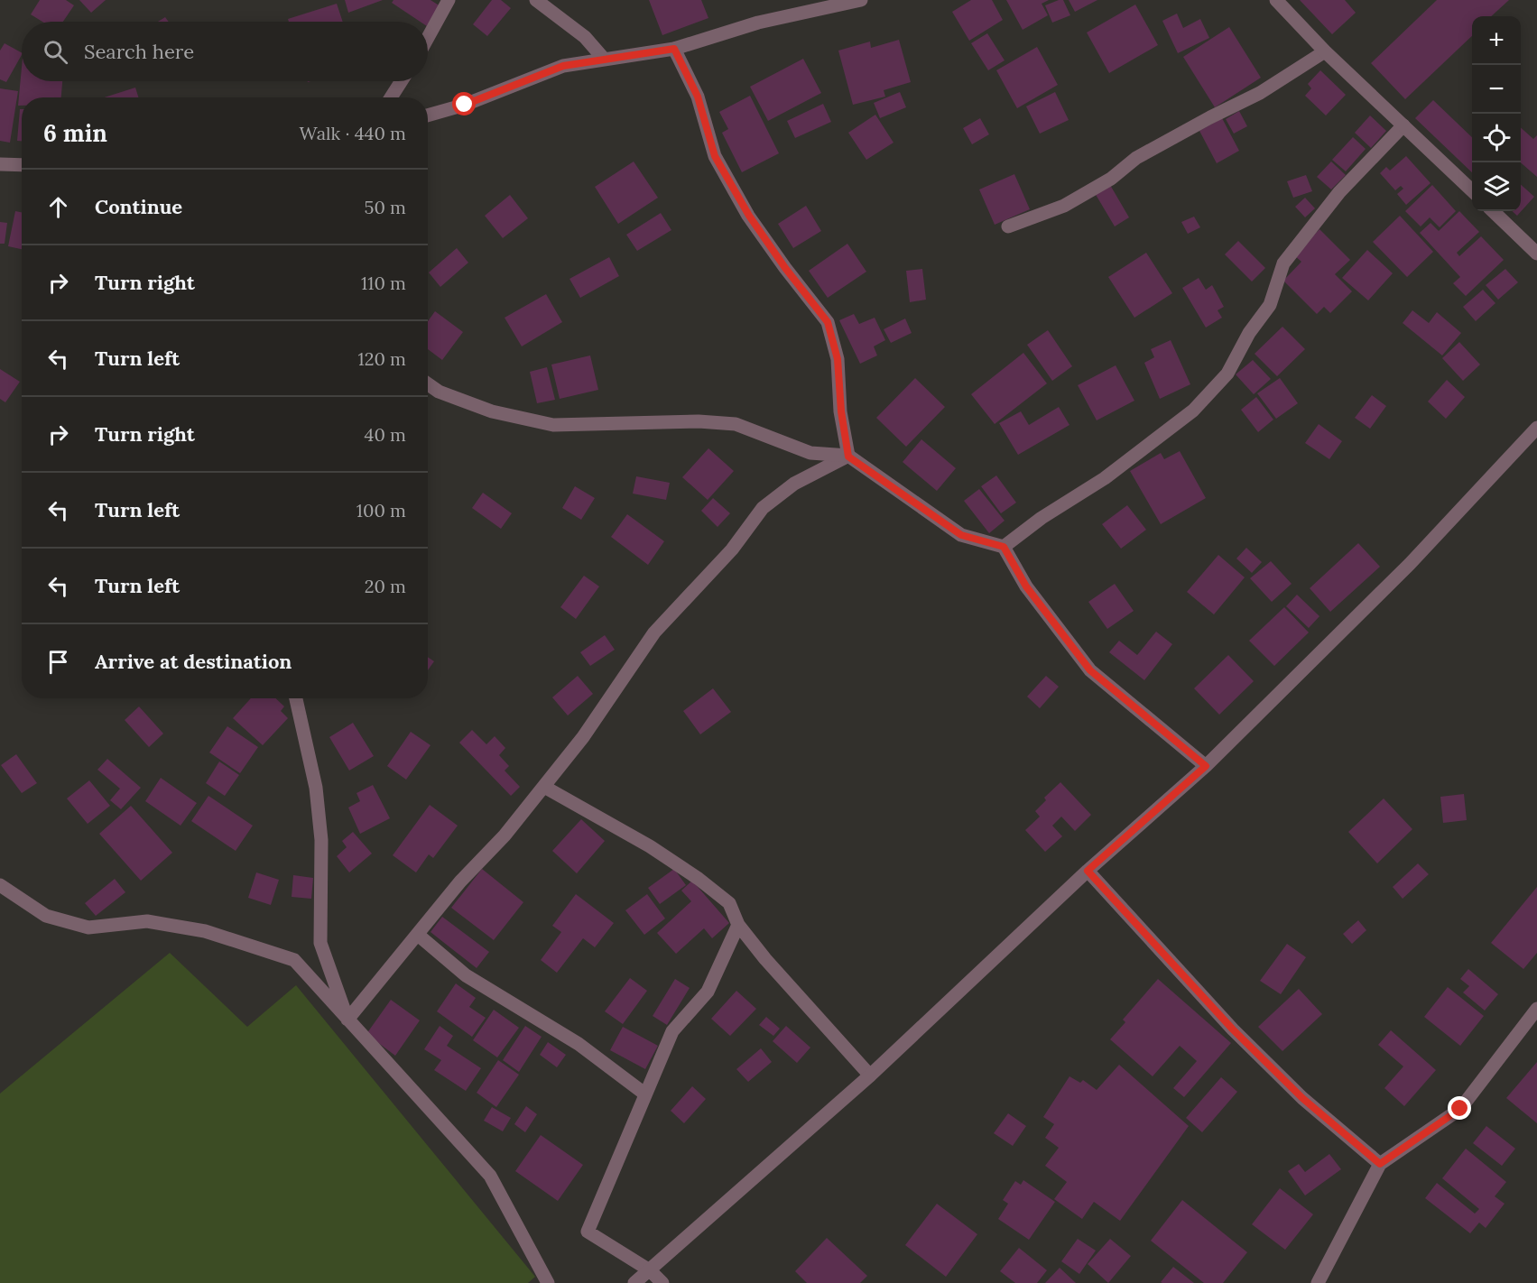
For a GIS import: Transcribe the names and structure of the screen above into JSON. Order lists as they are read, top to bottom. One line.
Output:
{"page":{"map_buttons":["+","−"],"search":"Search here","heading":["6 min","Walk · 440 m"],"list":[["Continue","50 m"],["Turn right","110 m"],["Turn left","120 m"],["Turn right","40 m"],["Turn left","100 m"],["Turn left","20 m"],"Arrive at destination"]}}
